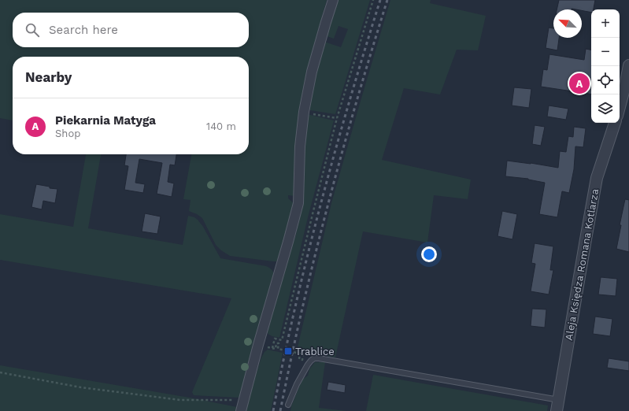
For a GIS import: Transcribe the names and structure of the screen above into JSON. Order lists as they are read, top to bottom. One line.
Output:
{"streets":{"street":["Aleja Księdza Romana Kotlarza"]},"places":{"transit":["Trablice"]},"north":"top left","page":{"map_buttons":["+","−"],"search":"Search here","heading":"Nearby","pins":"A","list":[{"mark":"A","name":"Piekarnia Matyga","note":"Shop","value":"140 m"}]}}
